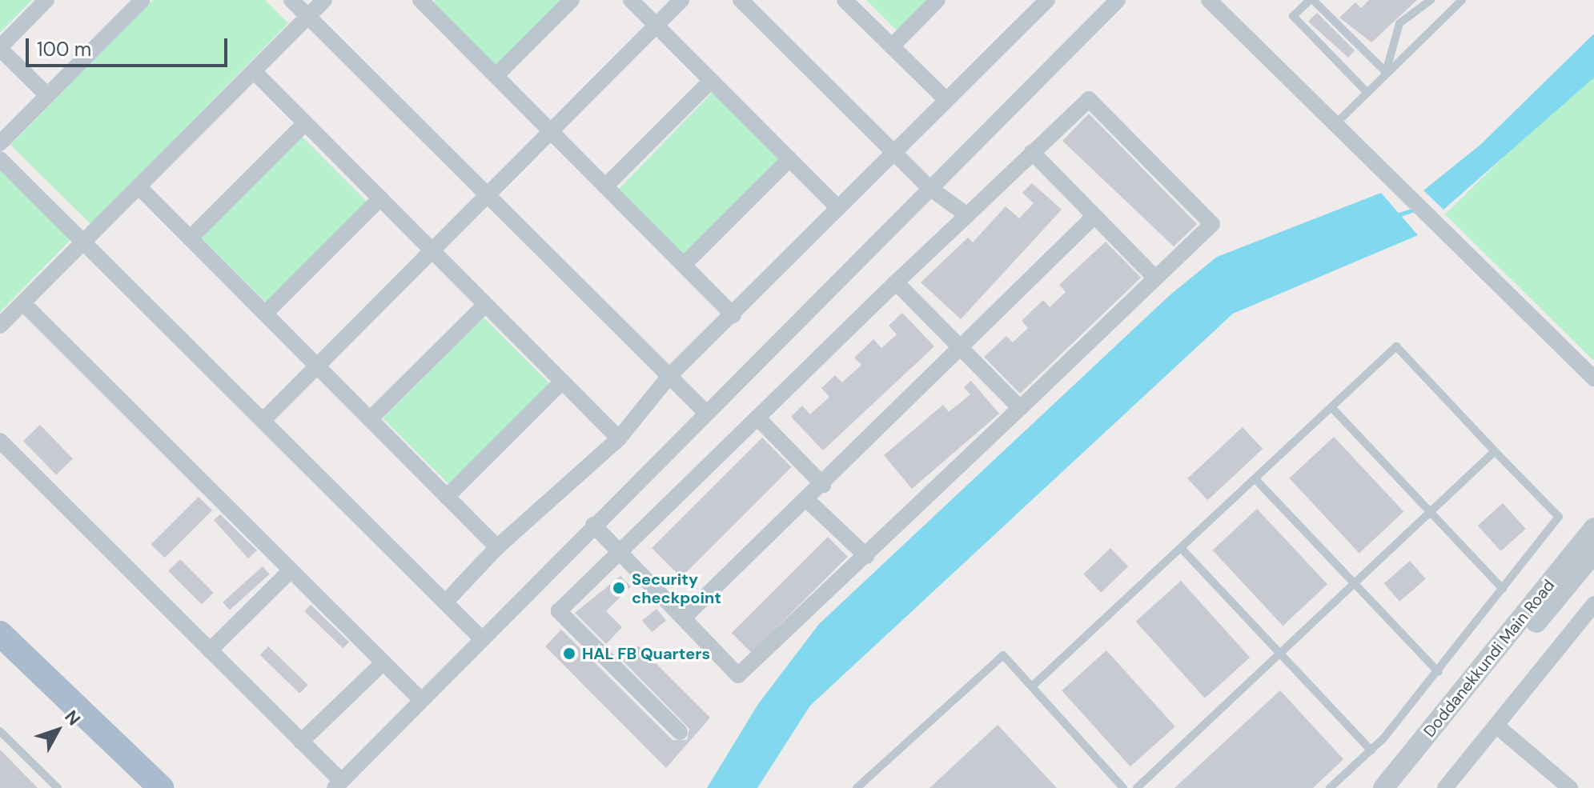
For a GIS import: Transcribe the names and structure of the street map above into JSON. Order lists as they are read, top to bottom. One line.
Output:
{"streets":{"street":["Doddanekkundi Main Road"]},"places":["Security checkpoint","HAL FB Quarters"],"scale_bar":"100 m","north":"top right"}
